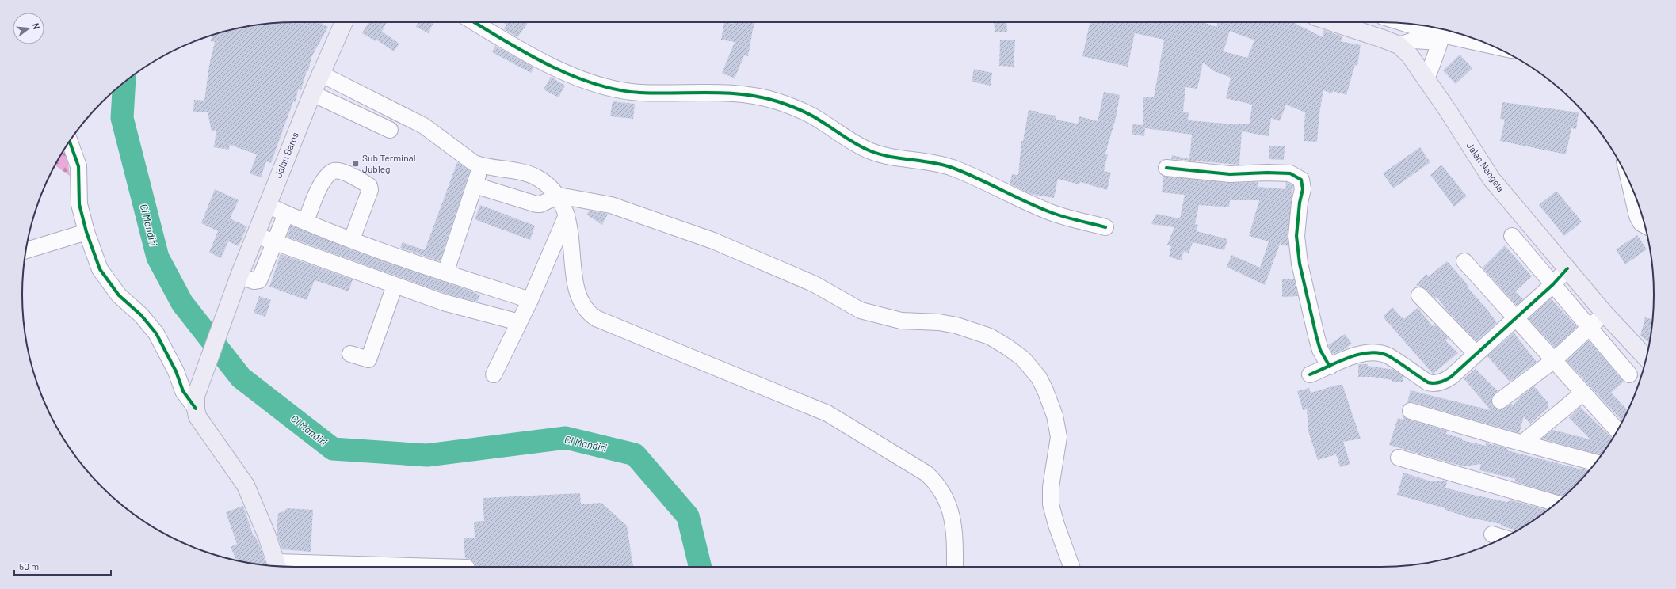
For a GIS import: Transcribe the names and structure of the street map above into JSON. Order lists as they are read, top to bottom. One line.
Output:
{"streets":{"main road":["Jalan Baros","Jalan Nangela"]},"water":["Ci Mandiri"],"places":{"transit":["Sub Terminal Jubleg"]},"scale_bar":"50 m","north":"right"}
